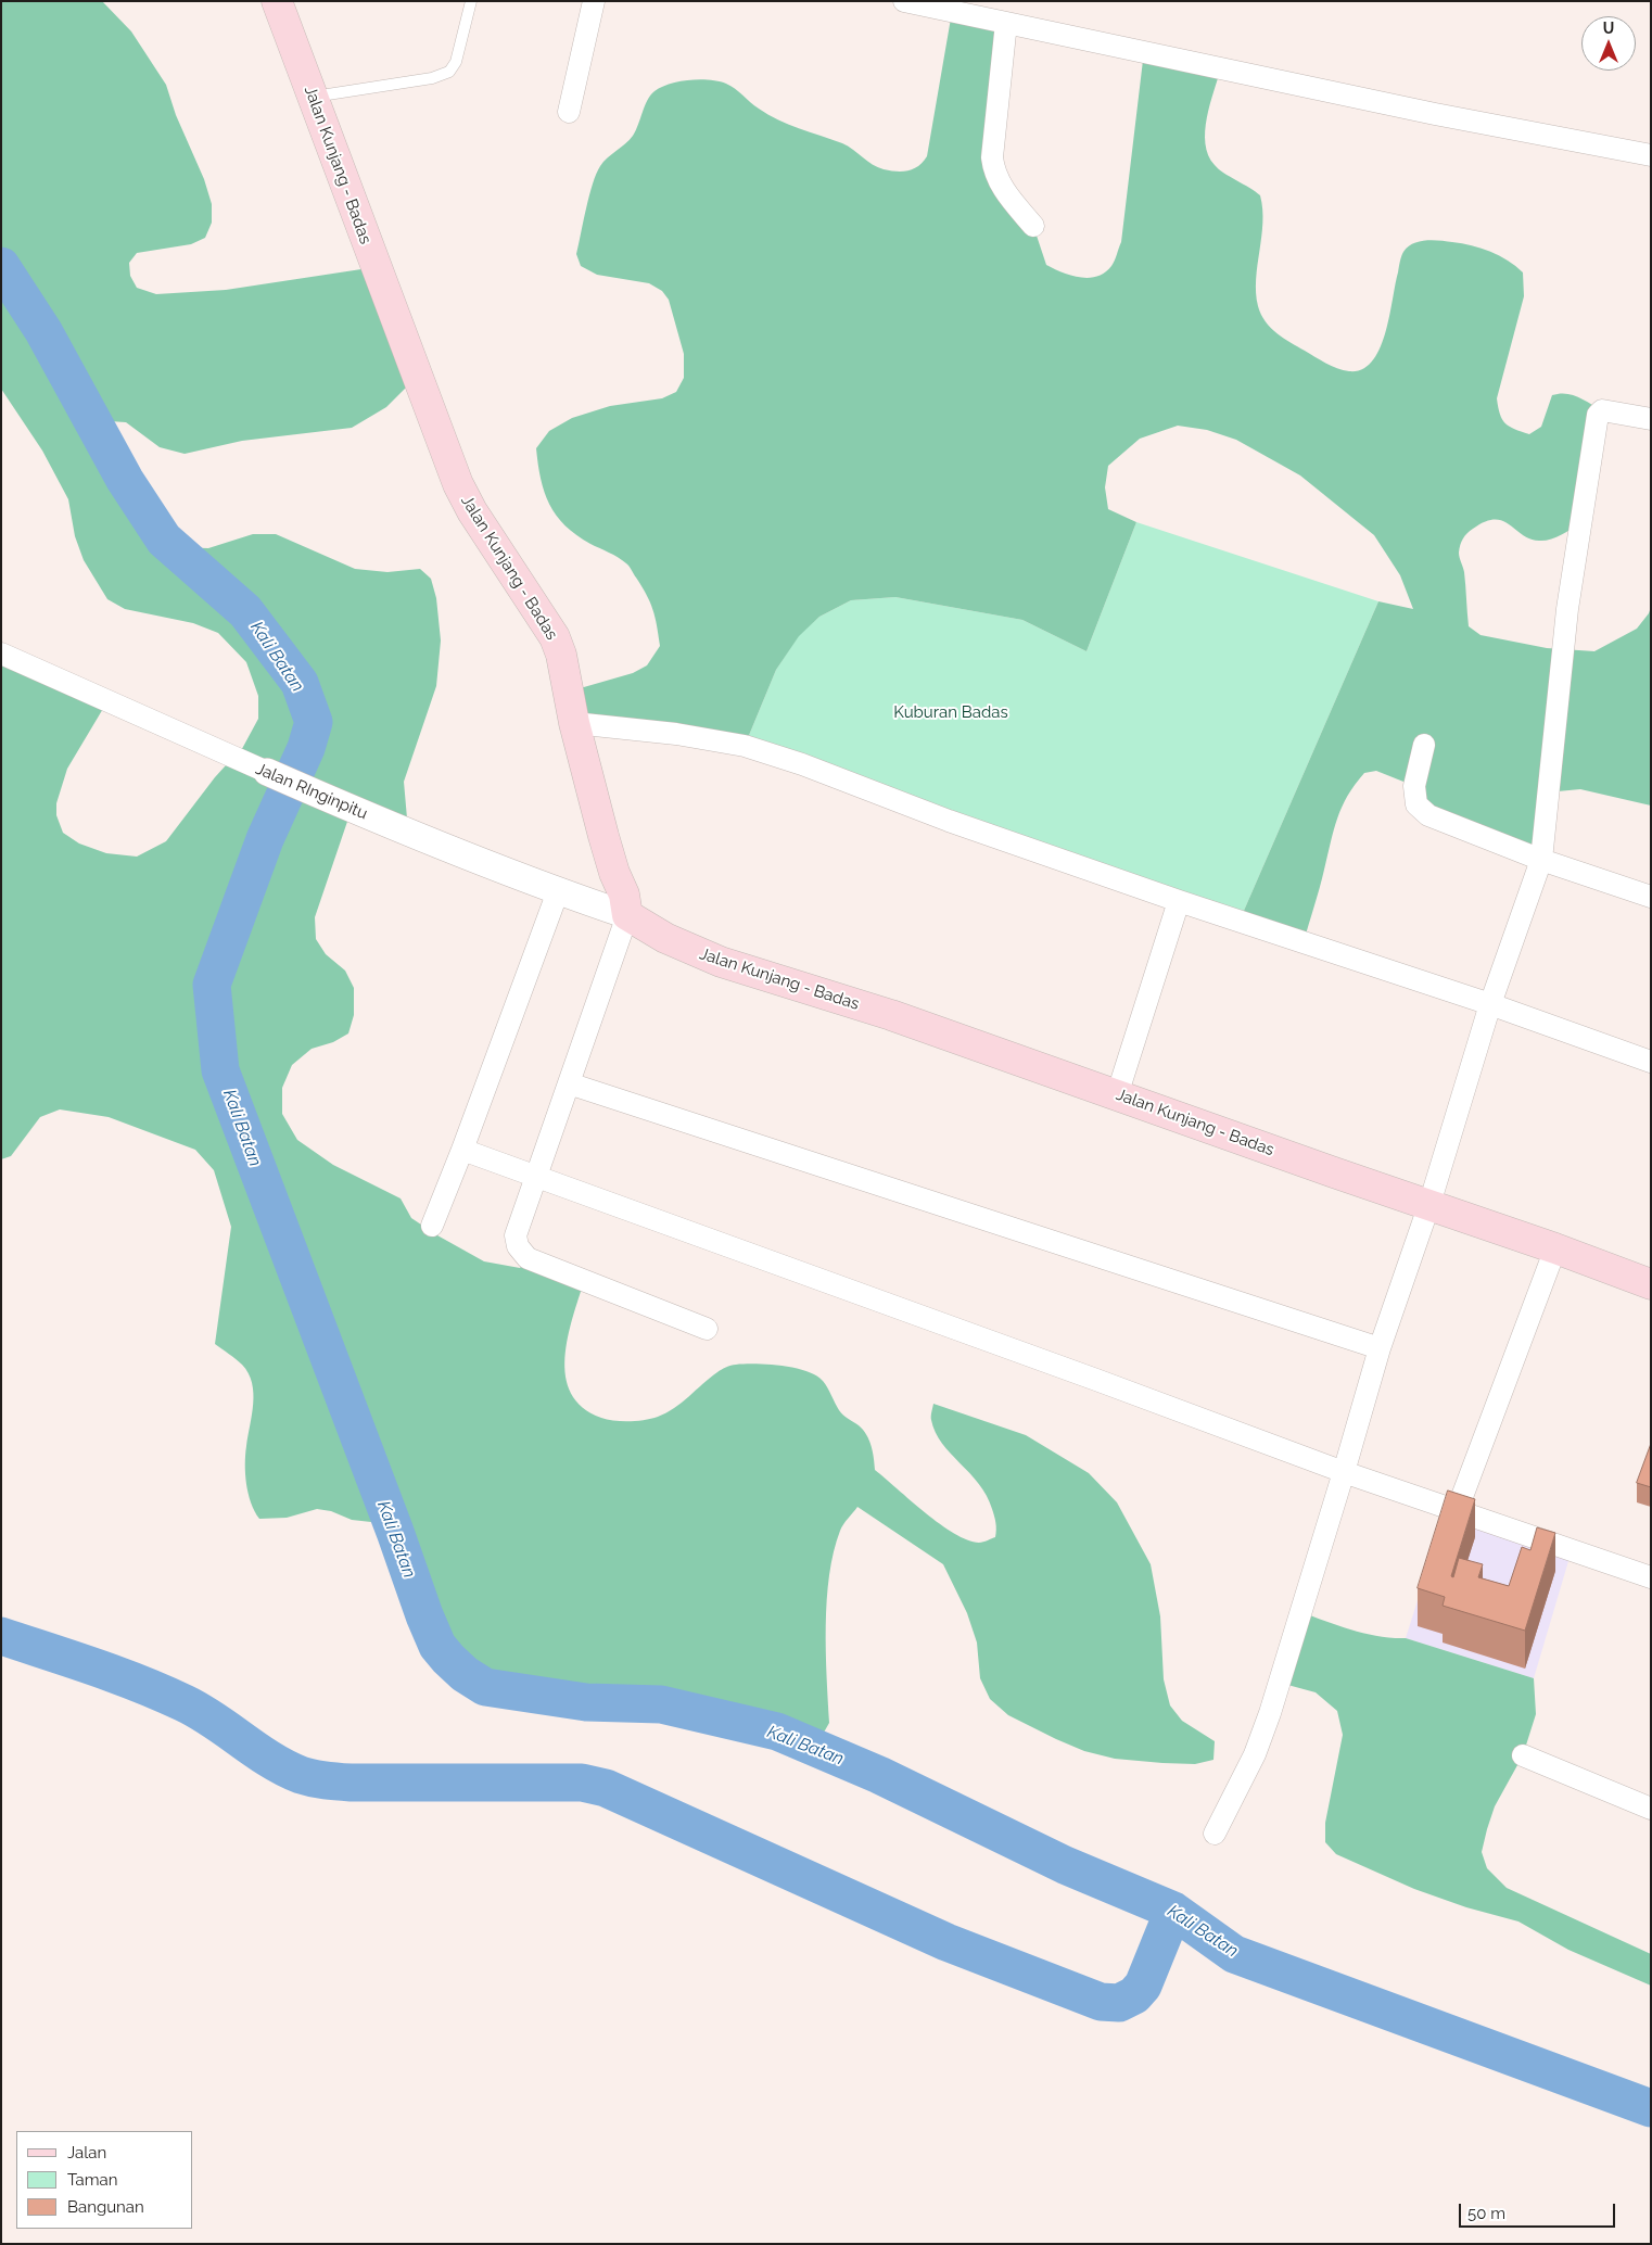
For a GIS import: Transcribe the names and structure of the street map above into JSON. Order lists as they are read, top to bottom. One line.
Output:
{"streets":{"main road":["Jalan Kunjang - Badas"],"street":["Jalan RInginpitu"]},"crossings":[["Jalan Kunjang - Badas","Jalan RInginpitu"]],"water":["Kali Batan"],"parks":["Kuburan Badas"],"legend":["Jalan","Taman","Bangunan"],"scale_bar":"50 m","north":"top"}
